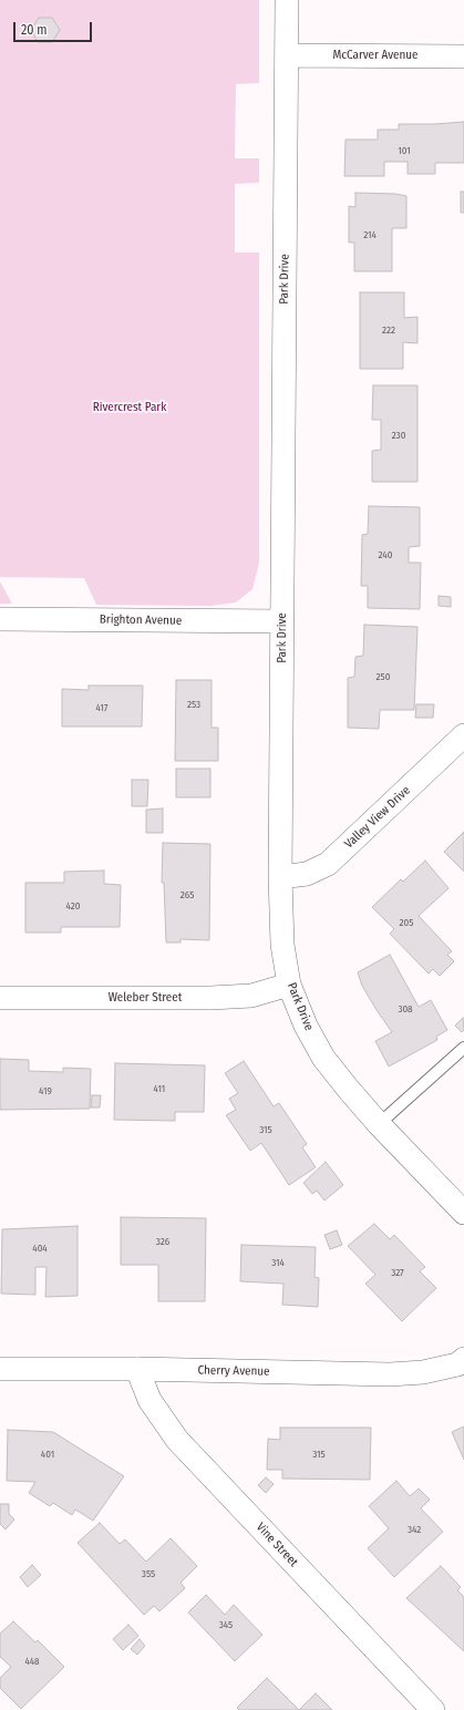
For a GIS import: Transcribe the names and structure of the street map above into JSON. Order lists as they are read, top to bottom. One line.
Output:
{"streets":{"street":["McCarver Avenue","Park Drive","Brighton Avenue","Valley View Drive","Weleber Street","Cherry Avenue","Vine Street"]},"crossings":[["McCarver Avenue","Park Drive"],["Park Drive","Brighton Avenue"],["Park Drive","Valley View Drive"],["Park Drive","Weleber Street"],["Cherry Avenue","Vine Street"]],"parks":["Rivercrest Park"],"house_numbers":["101","214","222","230","240","250","253","417","265","420","205","308","411","419","315","326","404","314","327","401","315","342","355","345","448"],"scale_bar":"20 m"}
